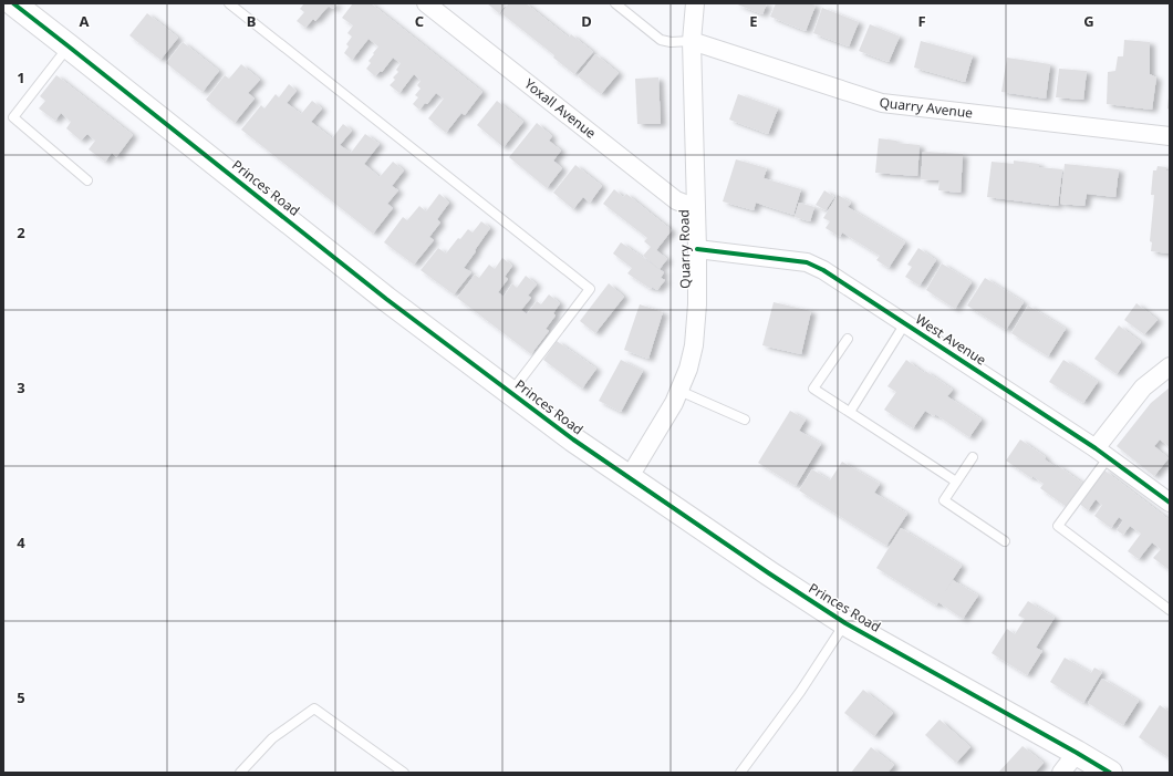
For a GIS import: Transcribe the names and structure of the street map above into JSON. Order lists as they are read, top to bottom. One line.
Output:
{"streets":{"street":["Quarry Avenue","Yoxall Avenue","Princes Road","Quarry Road","West Avenue"]},"crossings":[["Quarry Avenue","Quarry Road"],["Yoxall Avenue","Quarry Road"],["Princes Road","Quarry Road"],["Quarry Road","West Avenue"]],"grid":{"columns":["A","B","C","D","E","F","G"],"rows":["1","2","3","4","5"]}}
